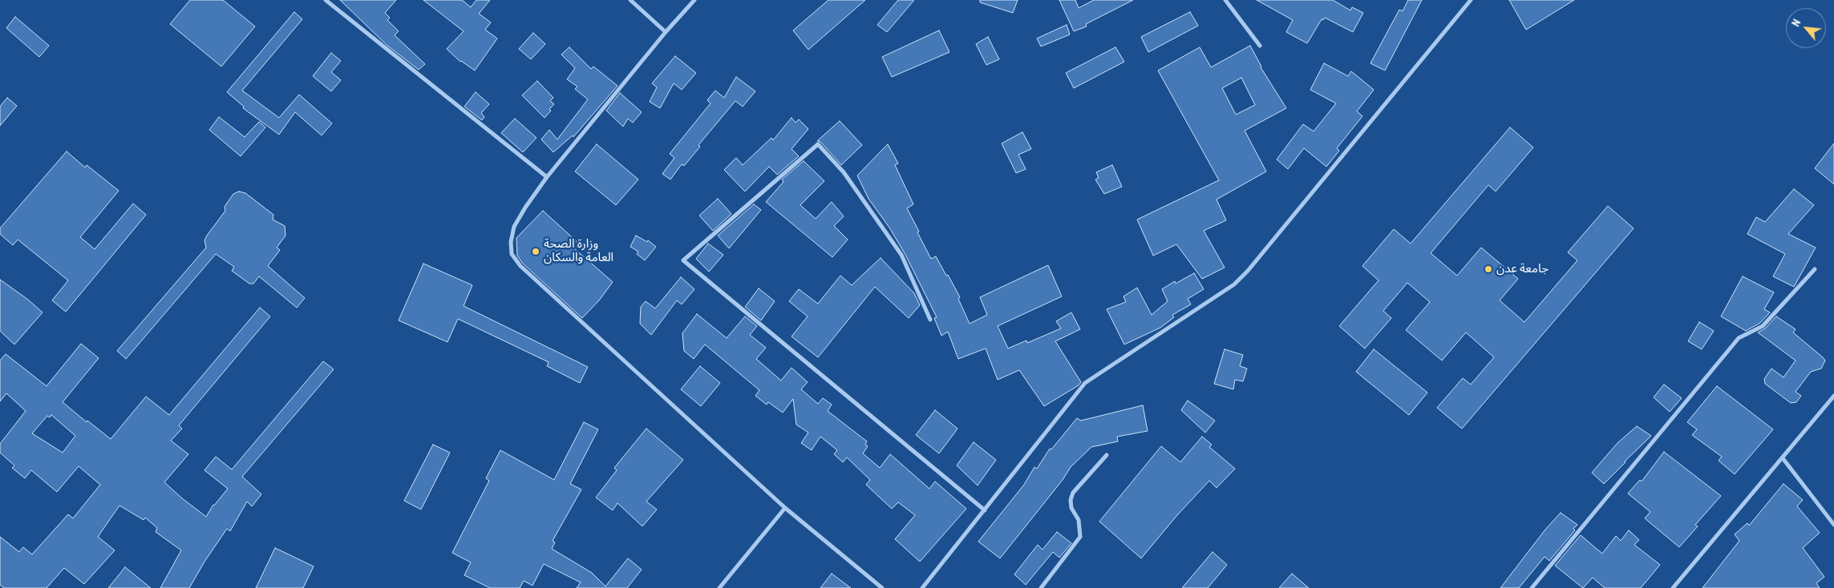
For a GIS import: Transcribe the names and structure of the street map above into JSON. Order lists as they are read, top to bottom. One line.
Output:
{"places":["وزارة الصحة العامة والسكان","جامعة عدن"],"north":"top left"}
